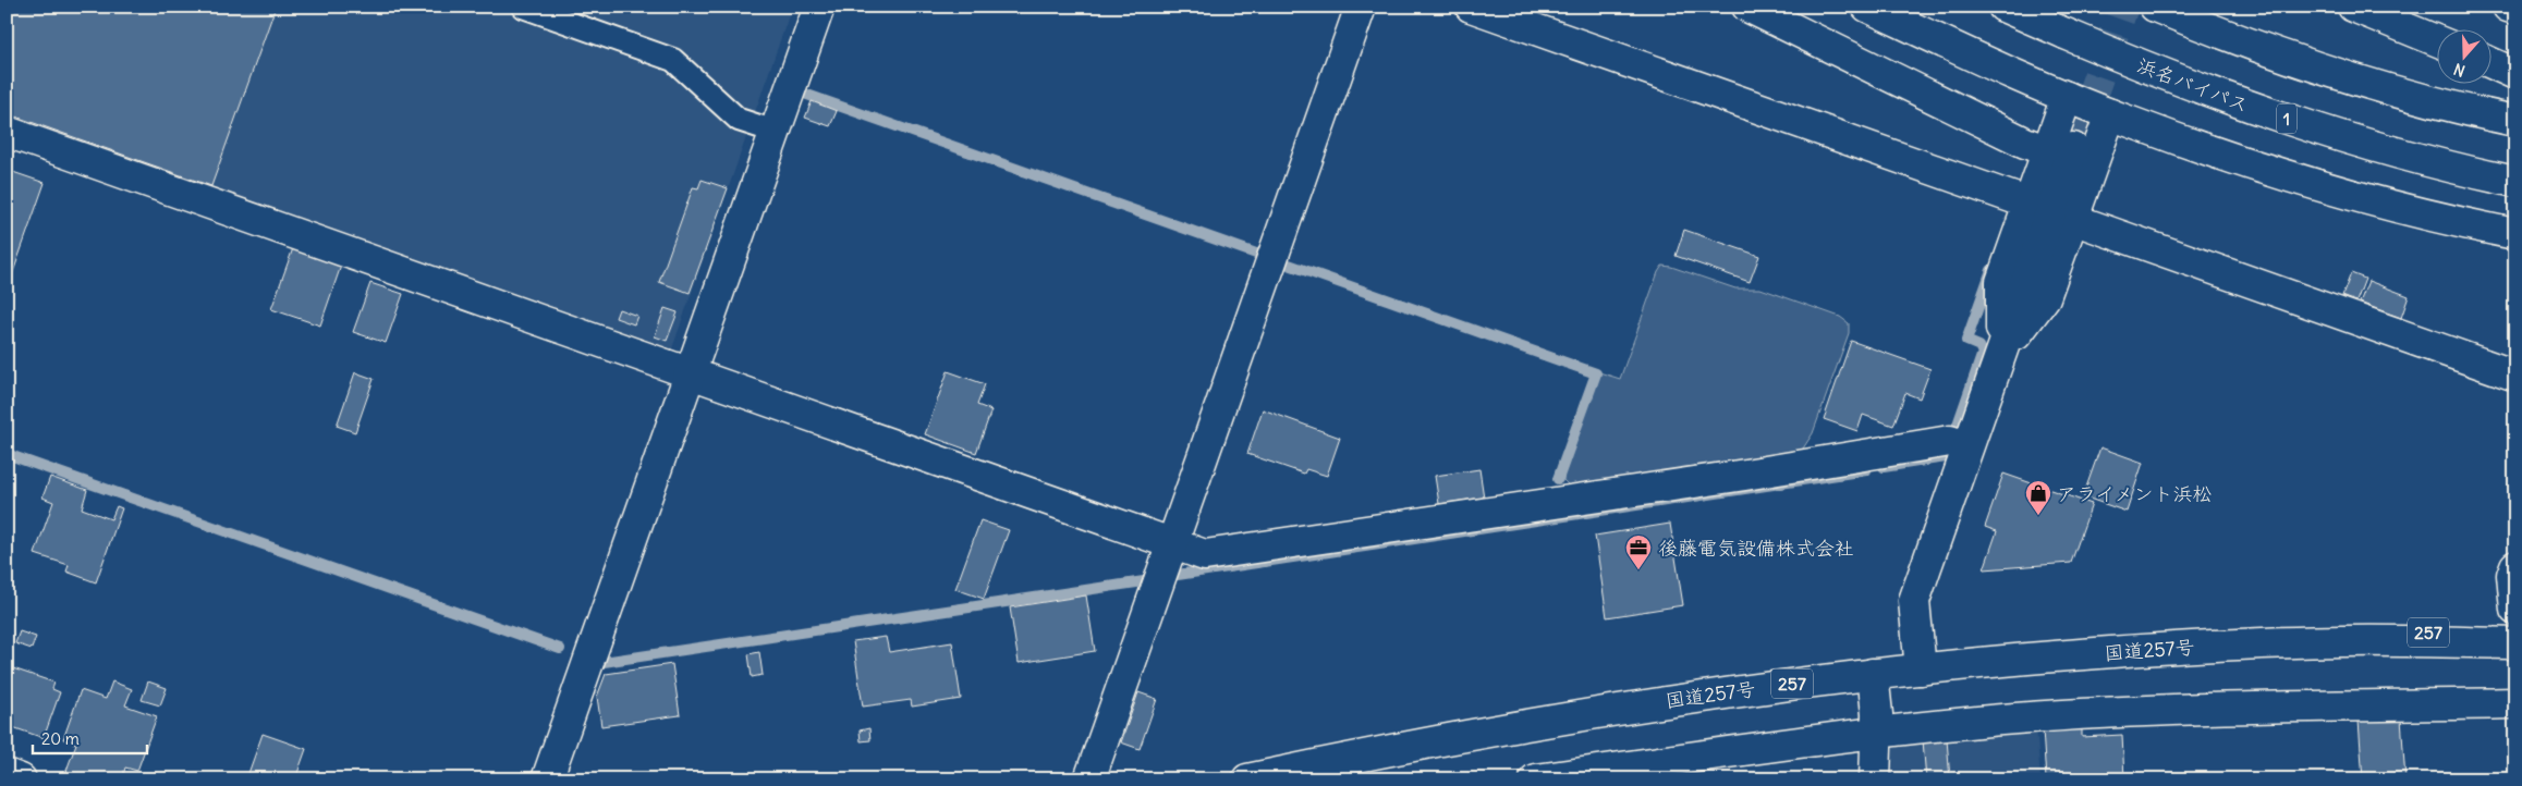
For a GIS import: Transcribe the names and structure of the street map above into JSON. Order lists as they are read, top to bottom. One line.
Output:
{"streets":{"main road":["浜名バイパス","1","257","国道257号"]},"places":{"shop":["アライメント浜松"],"office":["後藤電気設備株式会社"]},"scale_bar":"20 m","north":"bottom"}
